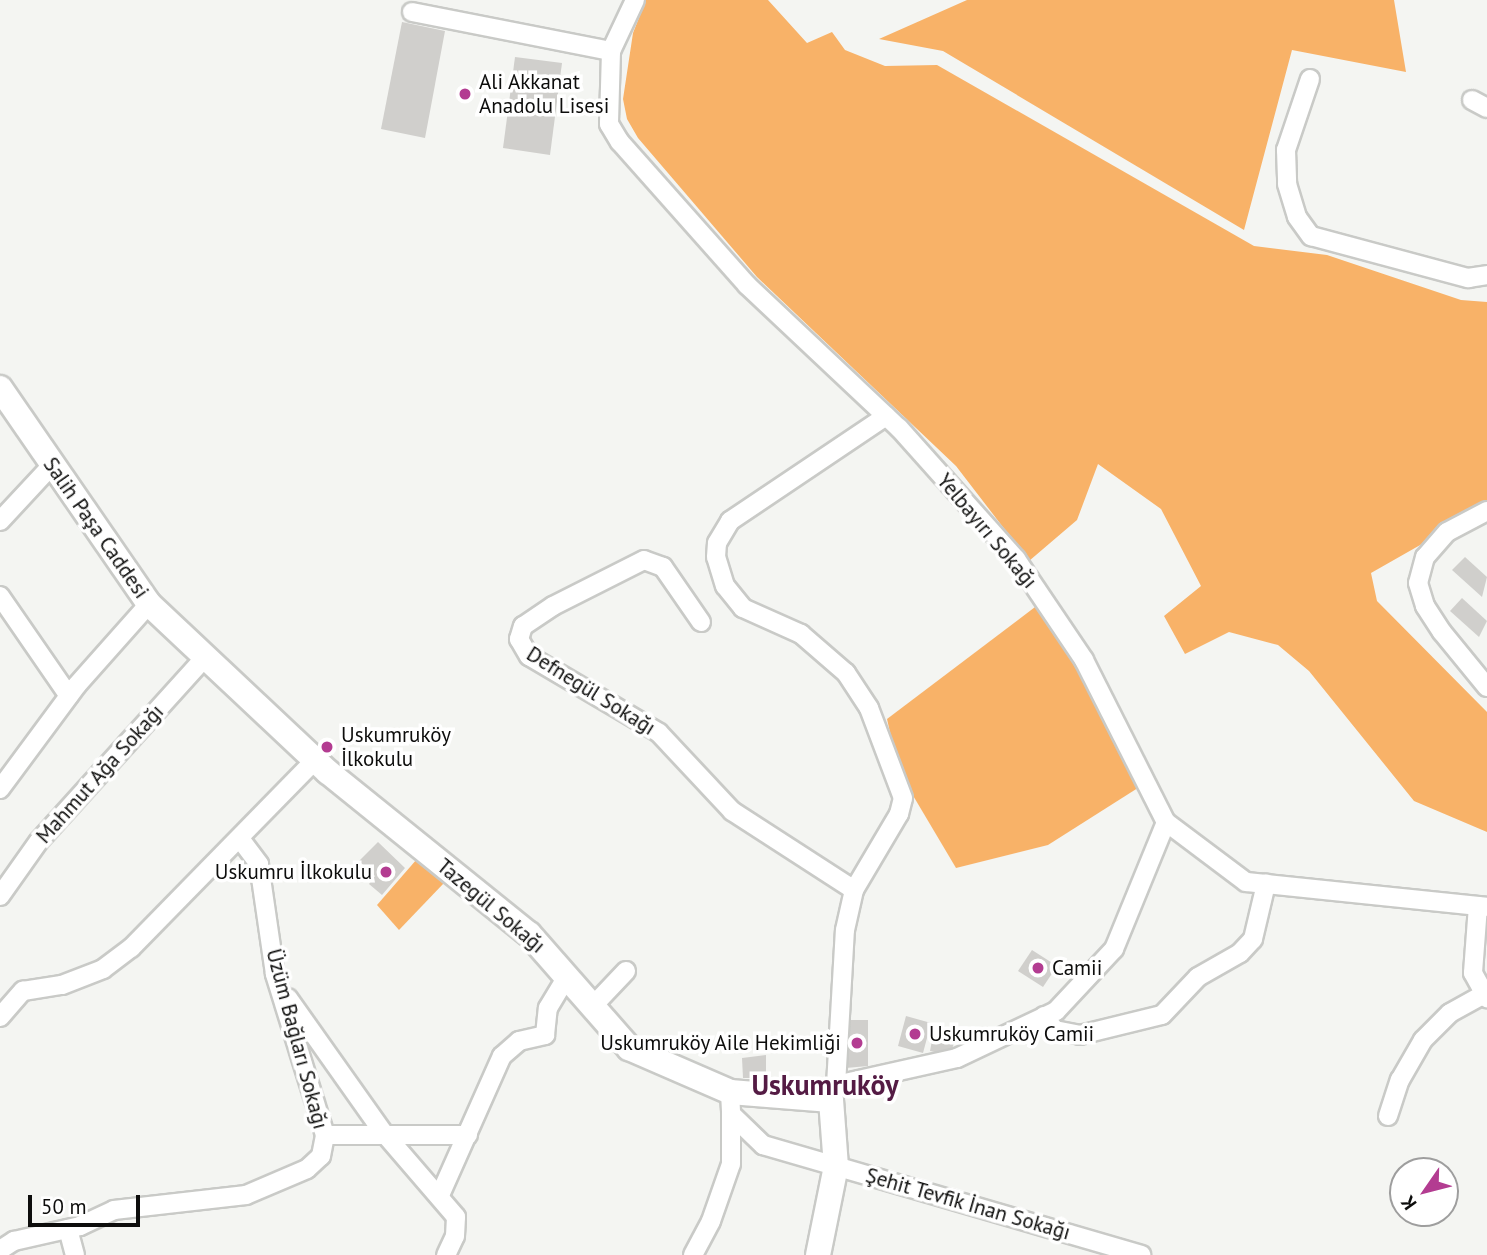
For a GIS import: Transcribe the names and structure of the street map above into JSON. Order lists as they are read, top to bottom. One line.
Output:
{"streets":{"street":["Salih Paşa Caddesi","Yelbayırı Sokağı","Defnegül Sokağı","Mahmut Ağa Sokağı","Tazegül Sokağı","Üzüm Bağları Sokağı","Şehit Tevfik İnan Sokağı"]},"crossings":[["Salih Paşa Caddesi","Mahmut Ağa Sokağı"],["Salih Paşa Caddesi","Tazegül Sokağı"],["Yelbayırı Sokağı","Tazegül Sokağı"],["Mahmut Ağa Sokağı","Tazegül Sokağı"],["Tazegül Sokağı","Şehit Tevfik İnan Sokağı"]],"districts":["Uskumruköy"],"places":["Ali Akkanat Anadolu Lisesi","Uskumruköy İlkokulu","Uskumru İlkokulu","Camii","Uskumruköy Camii","Uskumruköy Aile Hekimliği"],"scale_bar":"50 m","north":"bottom left"}
